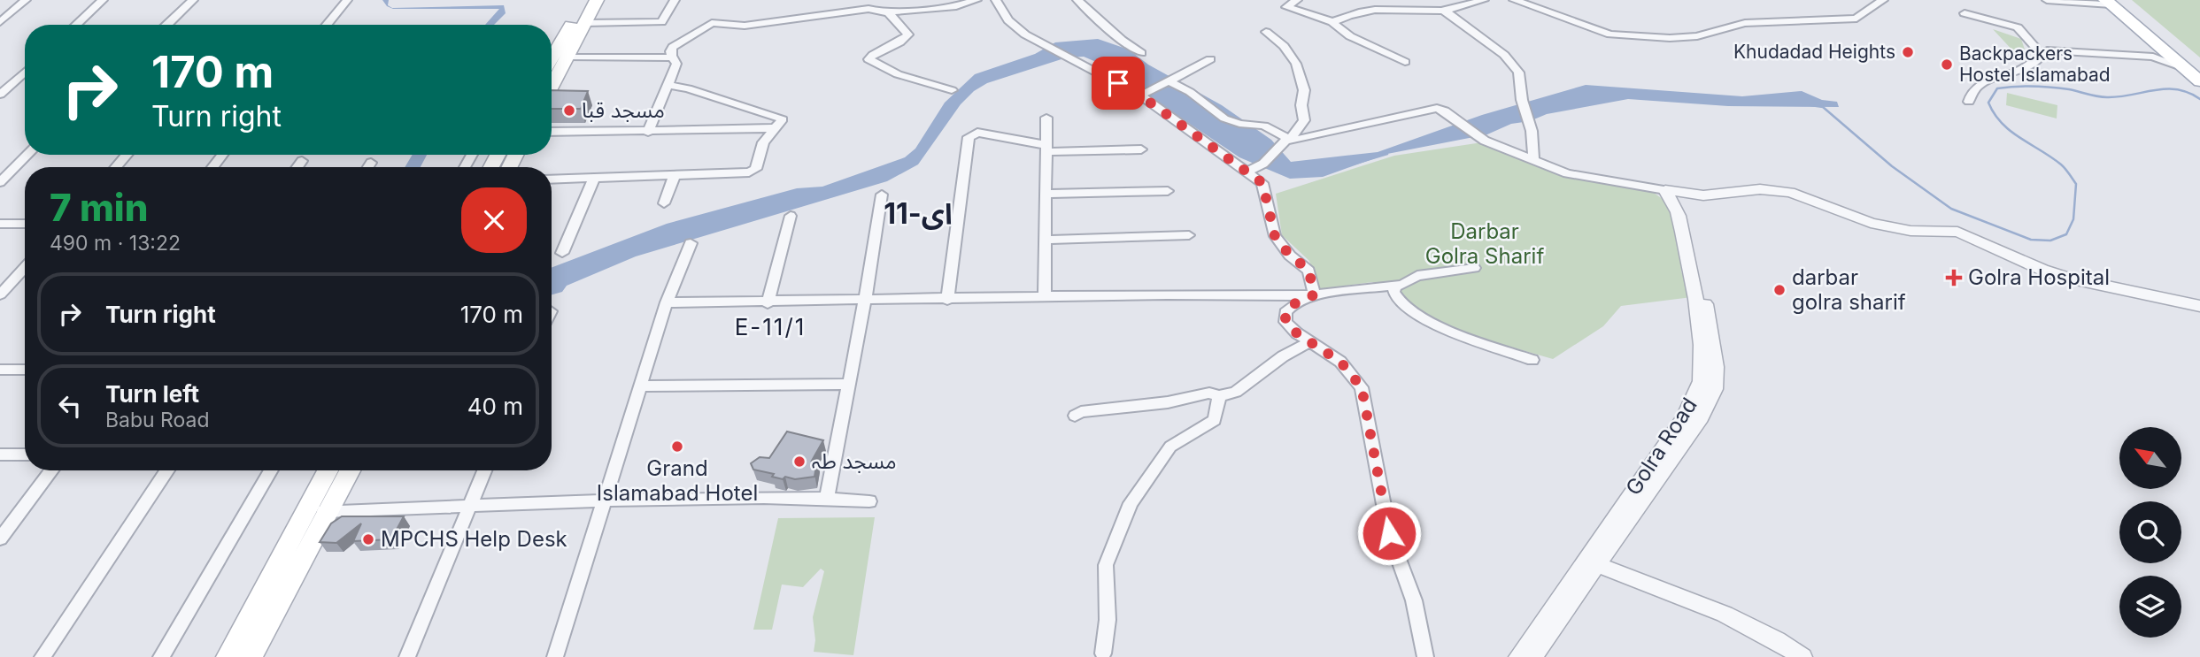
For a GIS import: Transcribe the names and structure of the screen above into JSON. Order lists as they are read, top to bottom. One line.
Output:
{"streets":{"street":["Golra Road"]},"districts":["ای-11","E-11/1"],"parks":["Darbar Golra Sharif"],"places":{"other":["Khudadad Heights","Backpackers Hostel Islamabad","مسجد قبا","darbar golra sharif","Grand Islamabad Hotel","مسجد طہ","MPCHS Help Desk"],"health":["Golra Hospital"]},"north":"top left","page":{"turn":["170 m","Turn right"],"heading":["7 min","490 m · 13:22"],"list":[{"name":"Turn right","value":"170 m"},{"name":"Turn left","note":"Babu Road","value":"40 m"}]}}
